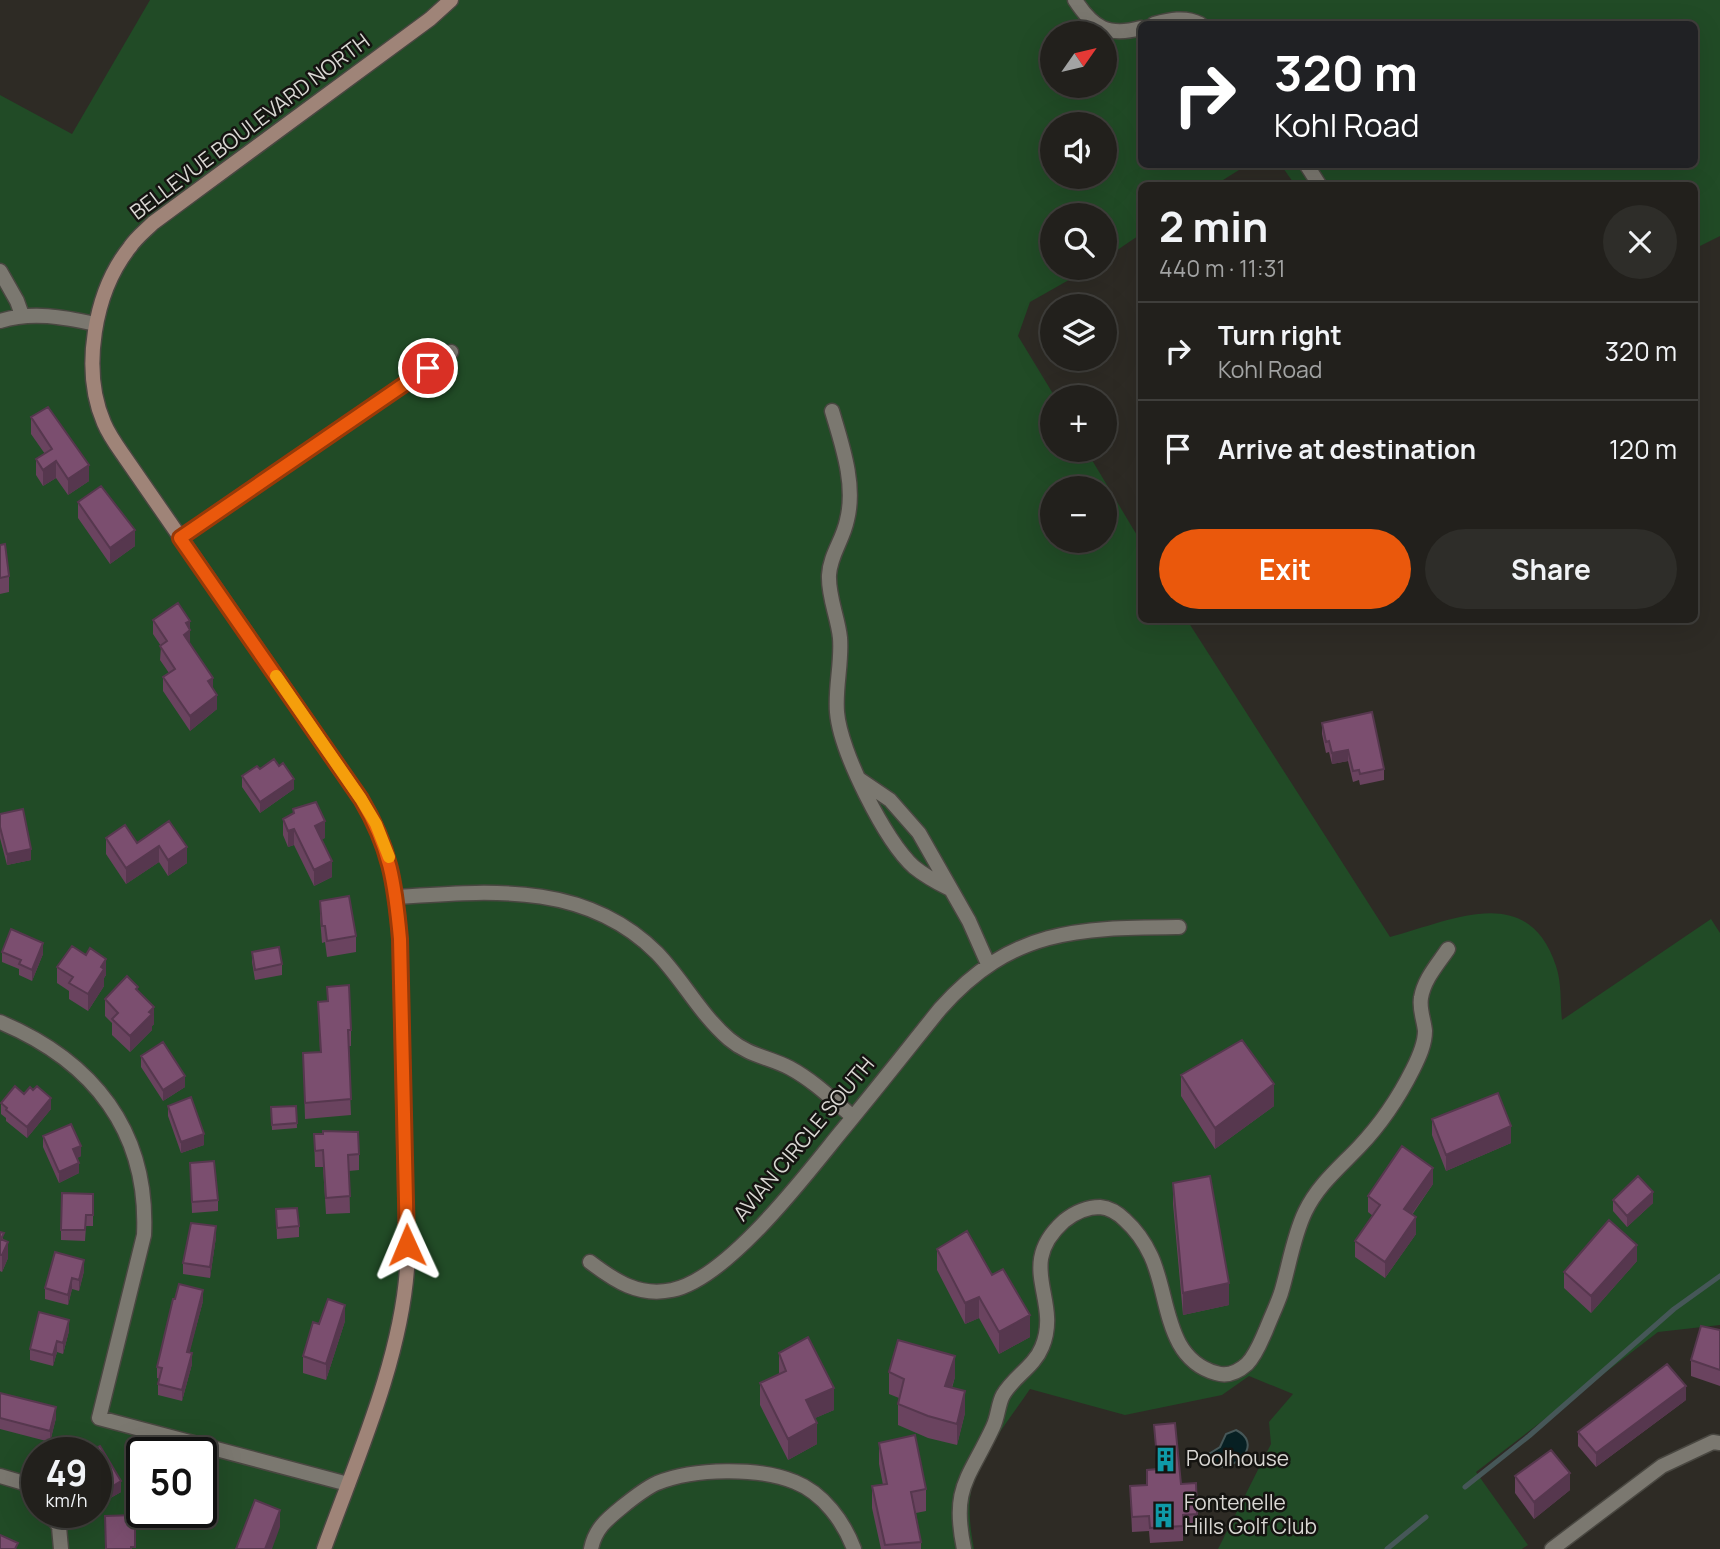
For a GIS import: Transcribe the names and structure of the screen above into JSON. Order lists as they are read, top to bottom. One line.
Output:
{"streets":{"main road":["BELLEVUE BOULEVARD NORTH"],"street":["AVIAN CIRCLE SOUTH"]},"places":{"building":["Poolhouse","Fontenelle Hills Golf Club"]},"north":"top right","page":{"map_buttons":["+","−"],"turn":["320 m","Kohl Road"],"heading":["2 min","440 m · 11:31"],"list":[{"name":"Turn right","note":"Kohl Road","value":"320 m"},{"name":"Arrive at destination","value":"120 m"}],"buttons":["Exit","Share"],"speed":"49 km/h","limit":"50"}}
